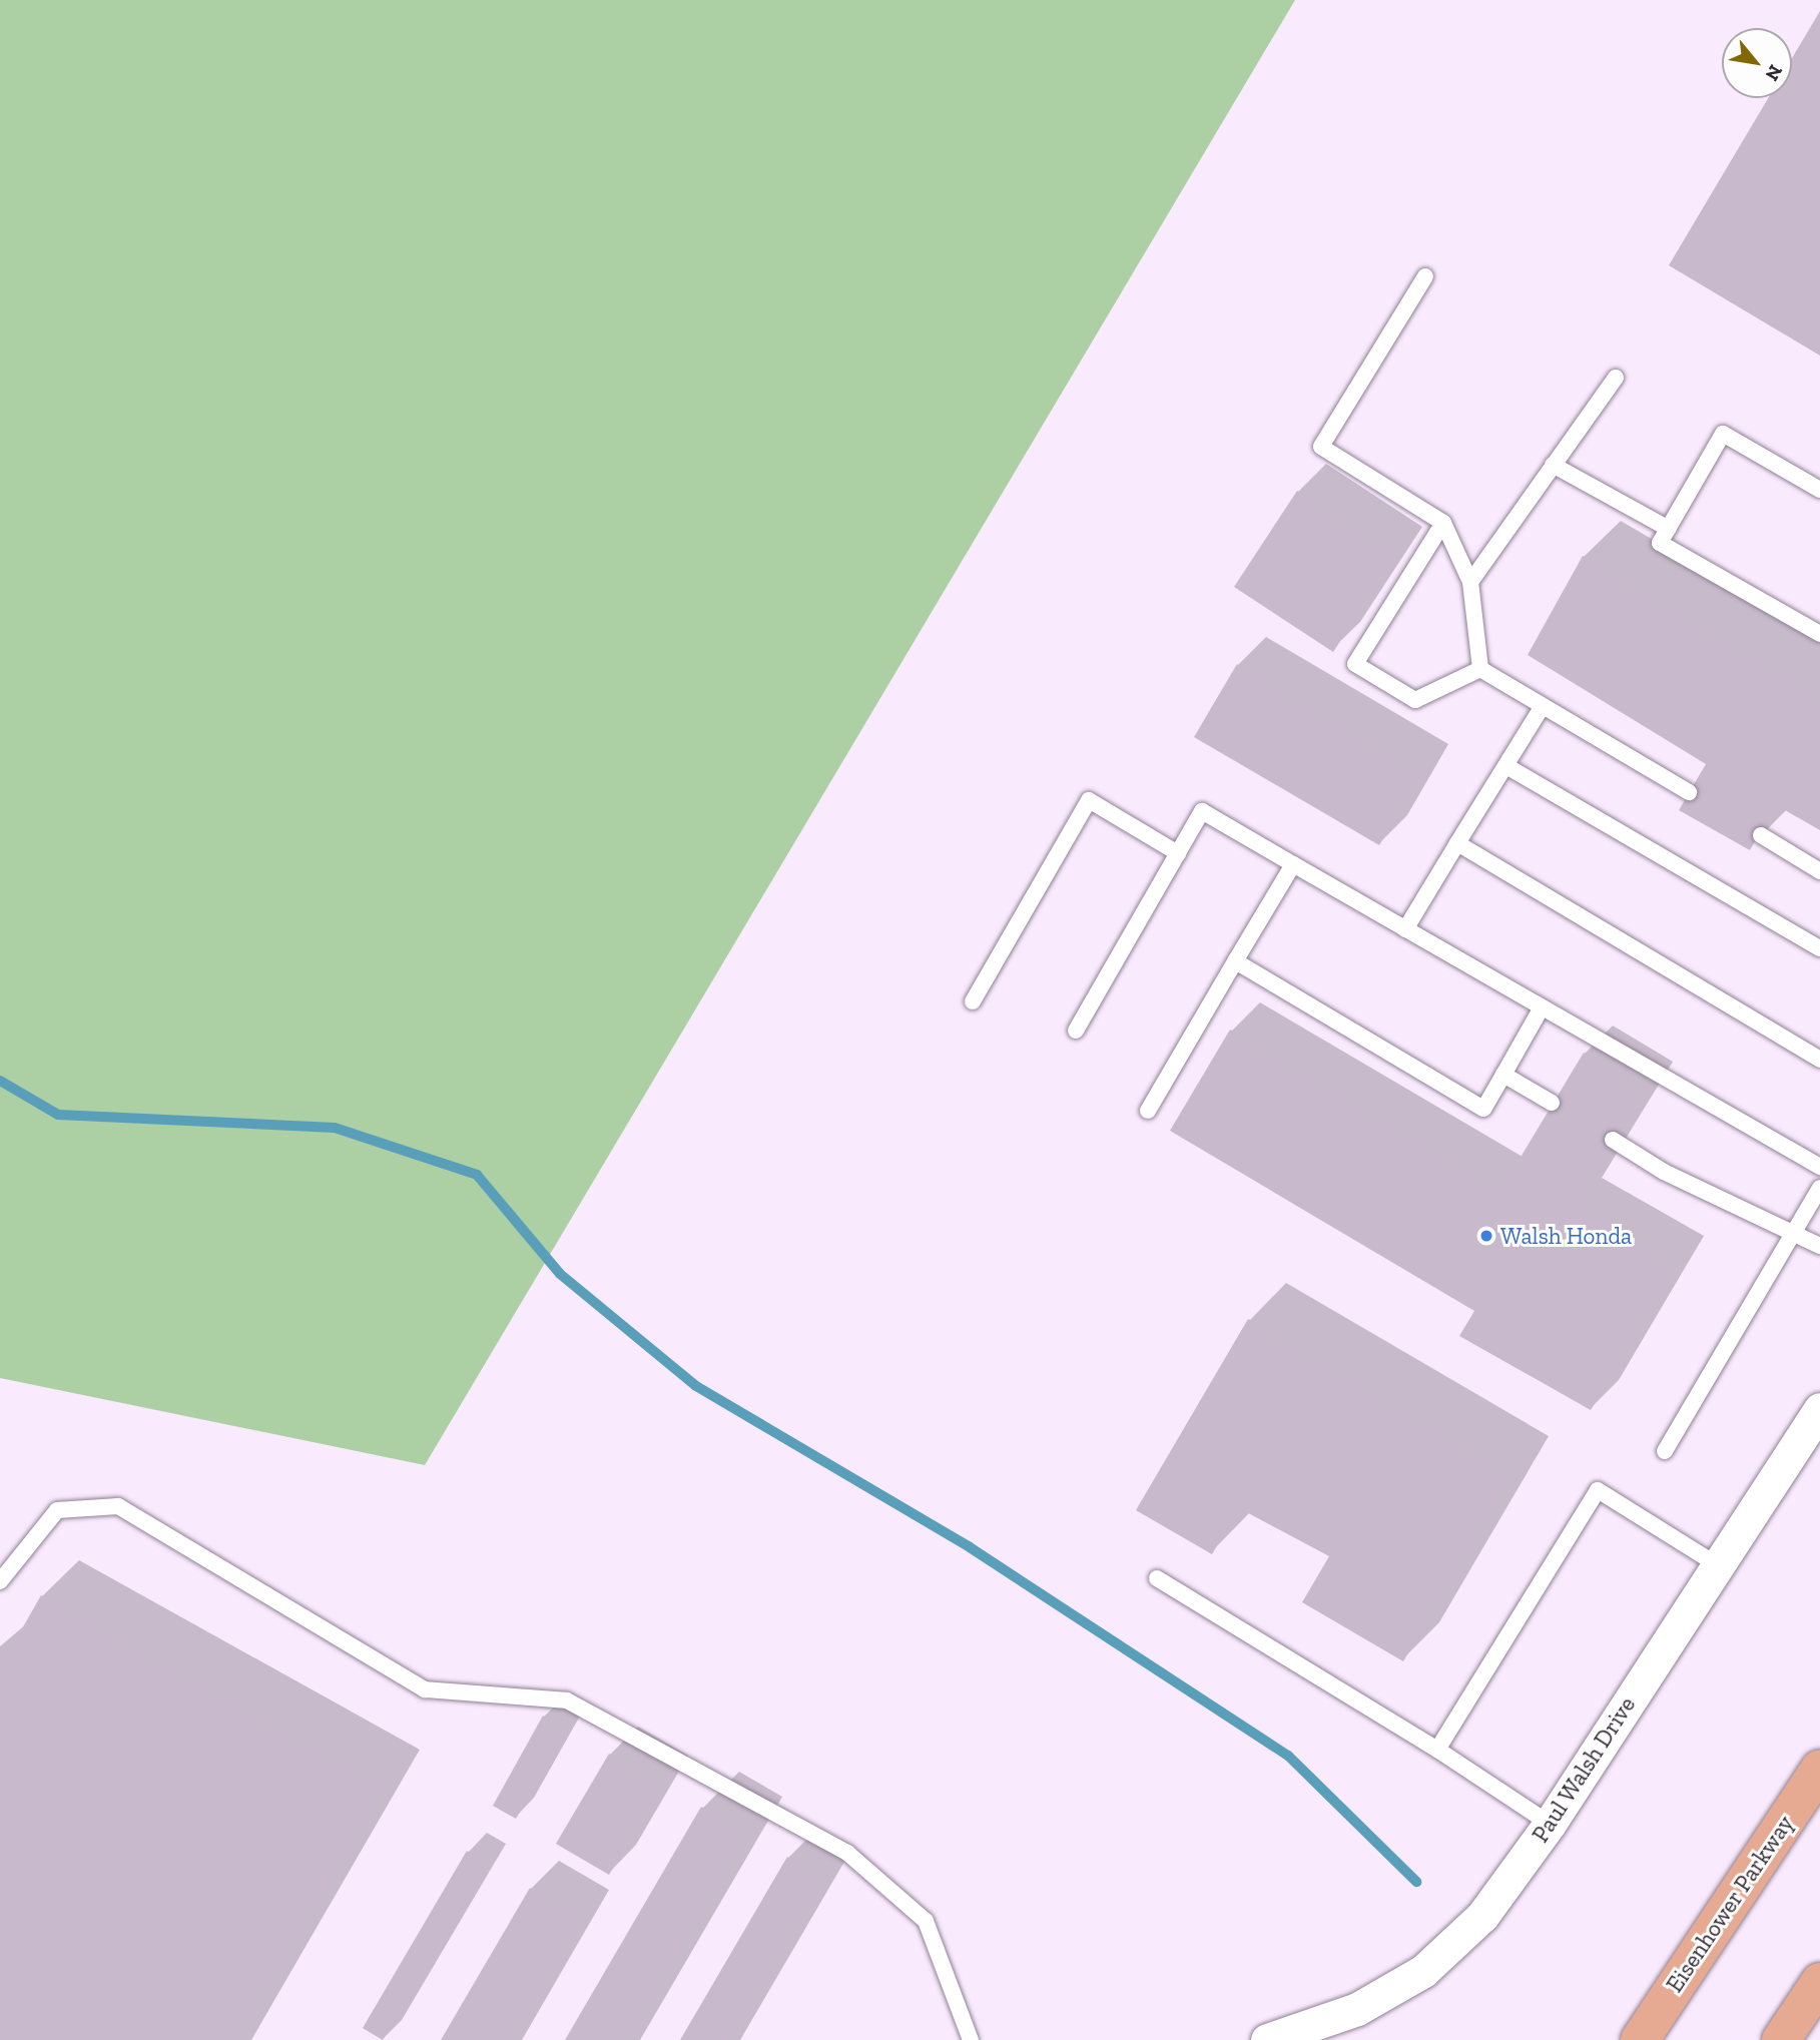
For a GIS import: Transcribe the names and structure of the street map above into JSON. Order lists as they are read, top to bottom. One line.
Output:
{"streets":{"main road":["Eisenhower Parkway"],"street":["Paul Walsh Drive"]},"places":["Walsh Honda"],"north":"bottom right"}
